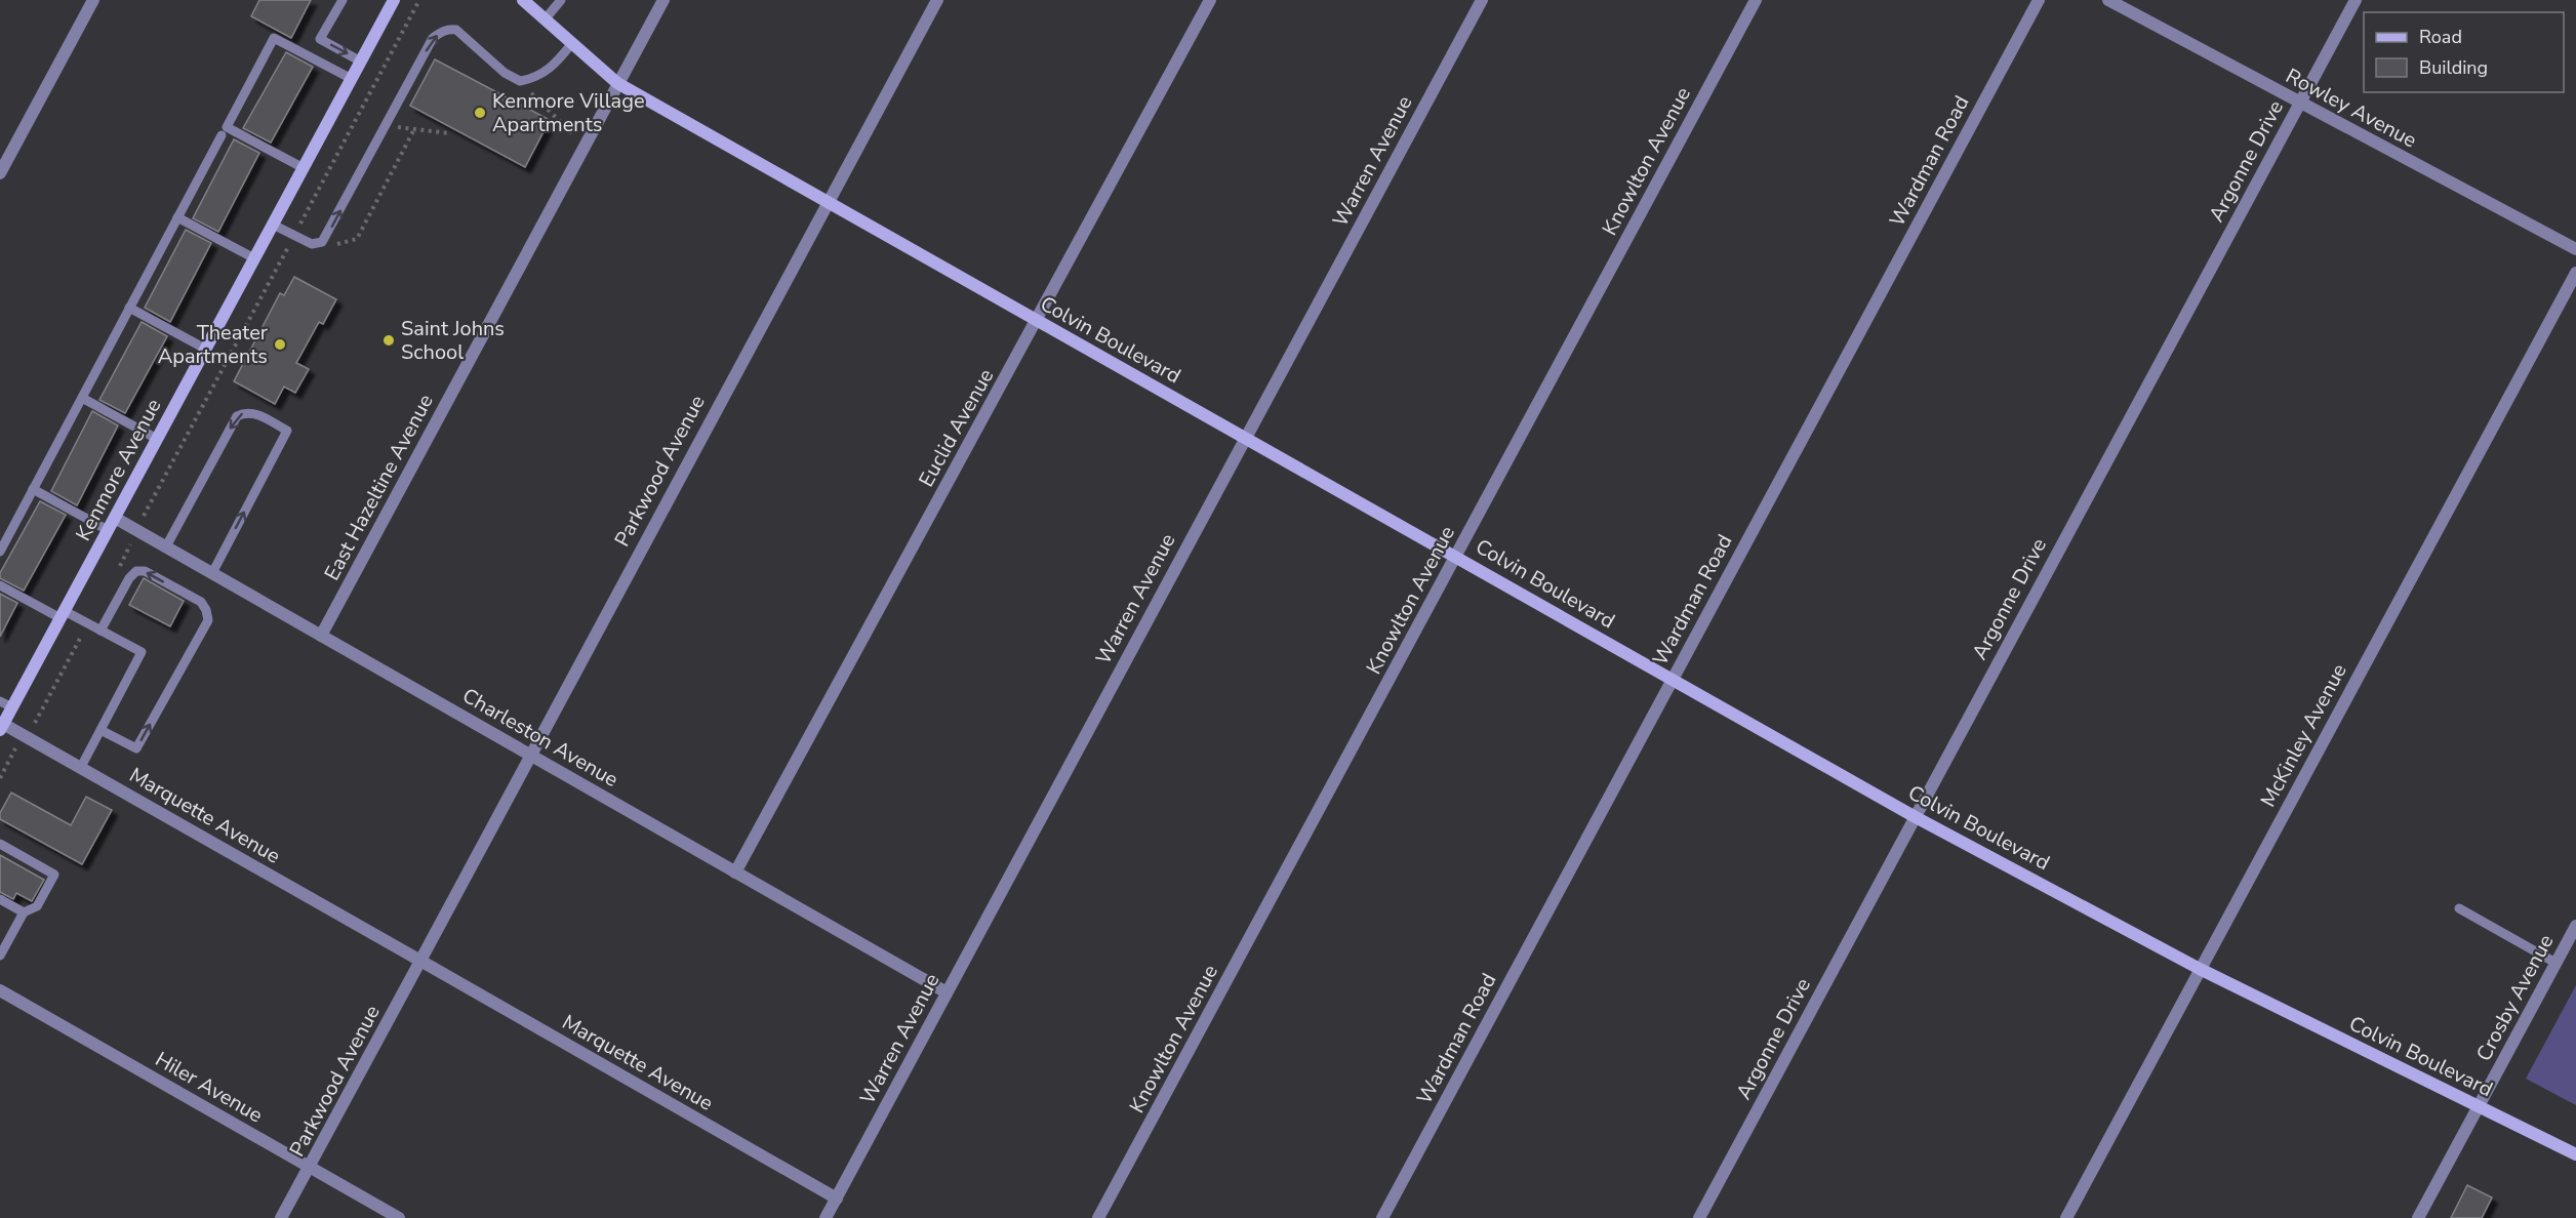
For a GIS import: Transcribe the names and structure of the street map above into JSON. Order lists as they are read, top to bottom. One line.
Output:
{"streets":{"street":["Rowley Avenue","Warren Avenue","Knowlton Avenue","Wardman Road","Argonne Drive","Colvin Boulevard","Euclid Avenue","Kenmore Avenue","Parkwood Avenue","East Hazeltine Avenue","McKinley Avenue","Charleston Avenue","Marquette Avenue","Crosby Avenue","Hiler Avenue"]},"crossings":[["Rowley Avenue","Argonne Drive"],["Warren Avenue","Colvin Boulevard"],["Warren Avenue","Charleston Avenue"],["Warren Avenue","Marquette Avenue"],["Knowlton Avenue","Colvin Boulevard"],["Wardman Road","Colvin Boulevard"],["Argonne Drive","Colvin Boulevard"],["Colvin Boulevard","Euclid Avenue"],["Colvin Boulevard","Parkwood Avenue"],["Colvin Boulevard","East Hazeltine Avenue"],["Colvin Boulevard","McKinley Avenue"],["Colvin Boulevard","Crosby Avenue"],["Euclid Avenue","Charleston Avenue"],["Kenmore Avenue","Charleston Avenue"],["Kenmore Avenue","Marquette Avenue"],["Parkwood Avenue","Charleston Avenue"],["Parkwood Avenue","Marquette Avenue"],["Parkwood Avenue","Hiler Avenue"],["East Hazeltine Avenue","Charleston Avenue"]],"places":["Kenmore Village Apartments","Saint Johns School","Theater Apartments"],"legend":["Road","Building"]}
